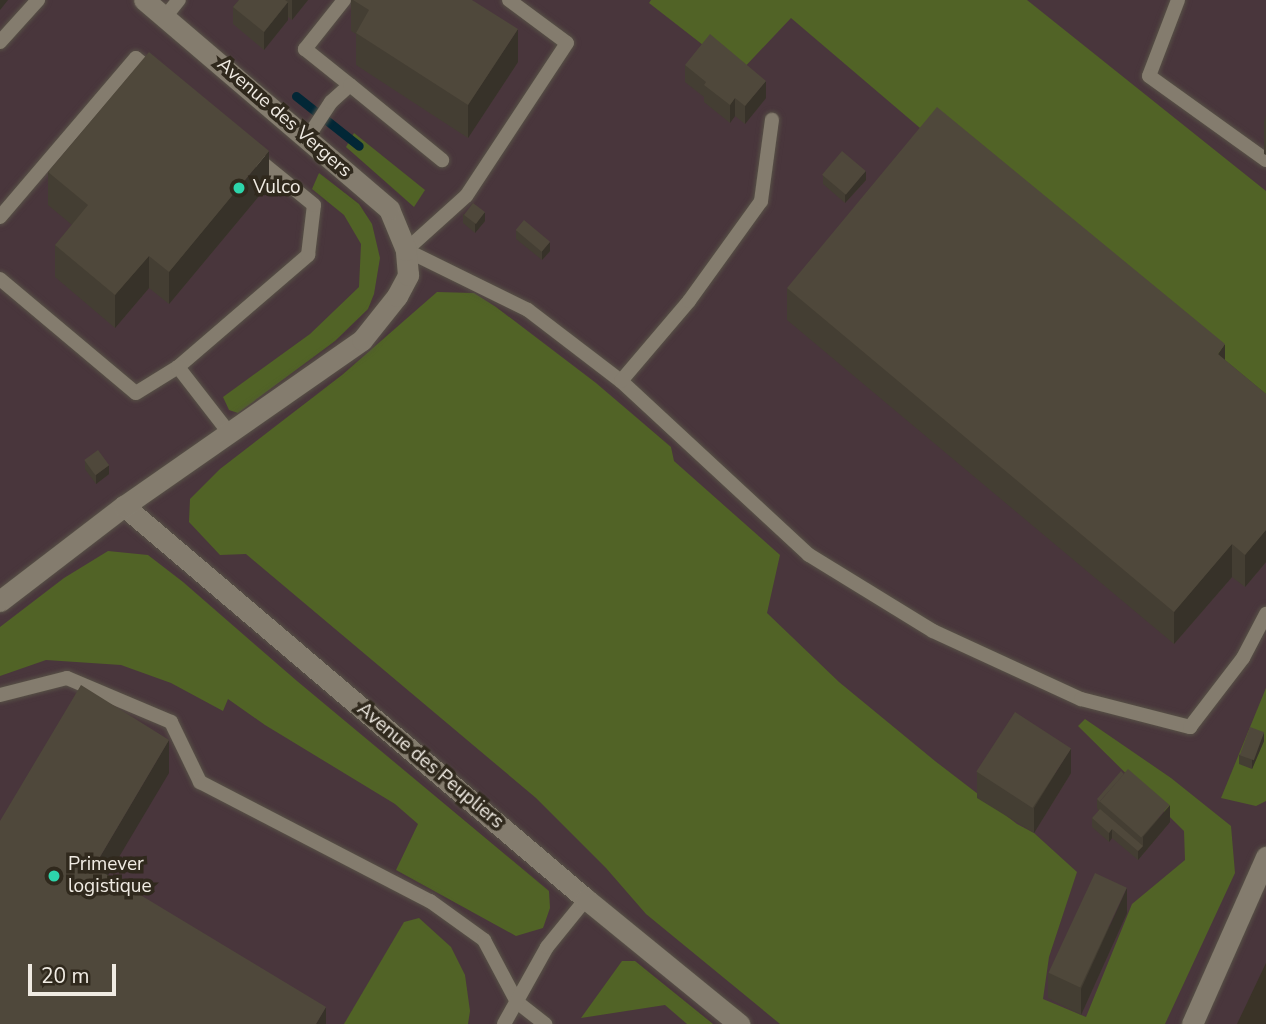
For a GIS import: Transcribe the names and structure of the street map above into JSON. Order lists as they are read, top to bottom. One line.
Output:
{"streets":{"street":["Avenue des Vergers","Avenue des Peupliers"]},"places":["Vulco","Primever logistique"],"scale_bar":"20 m"}
